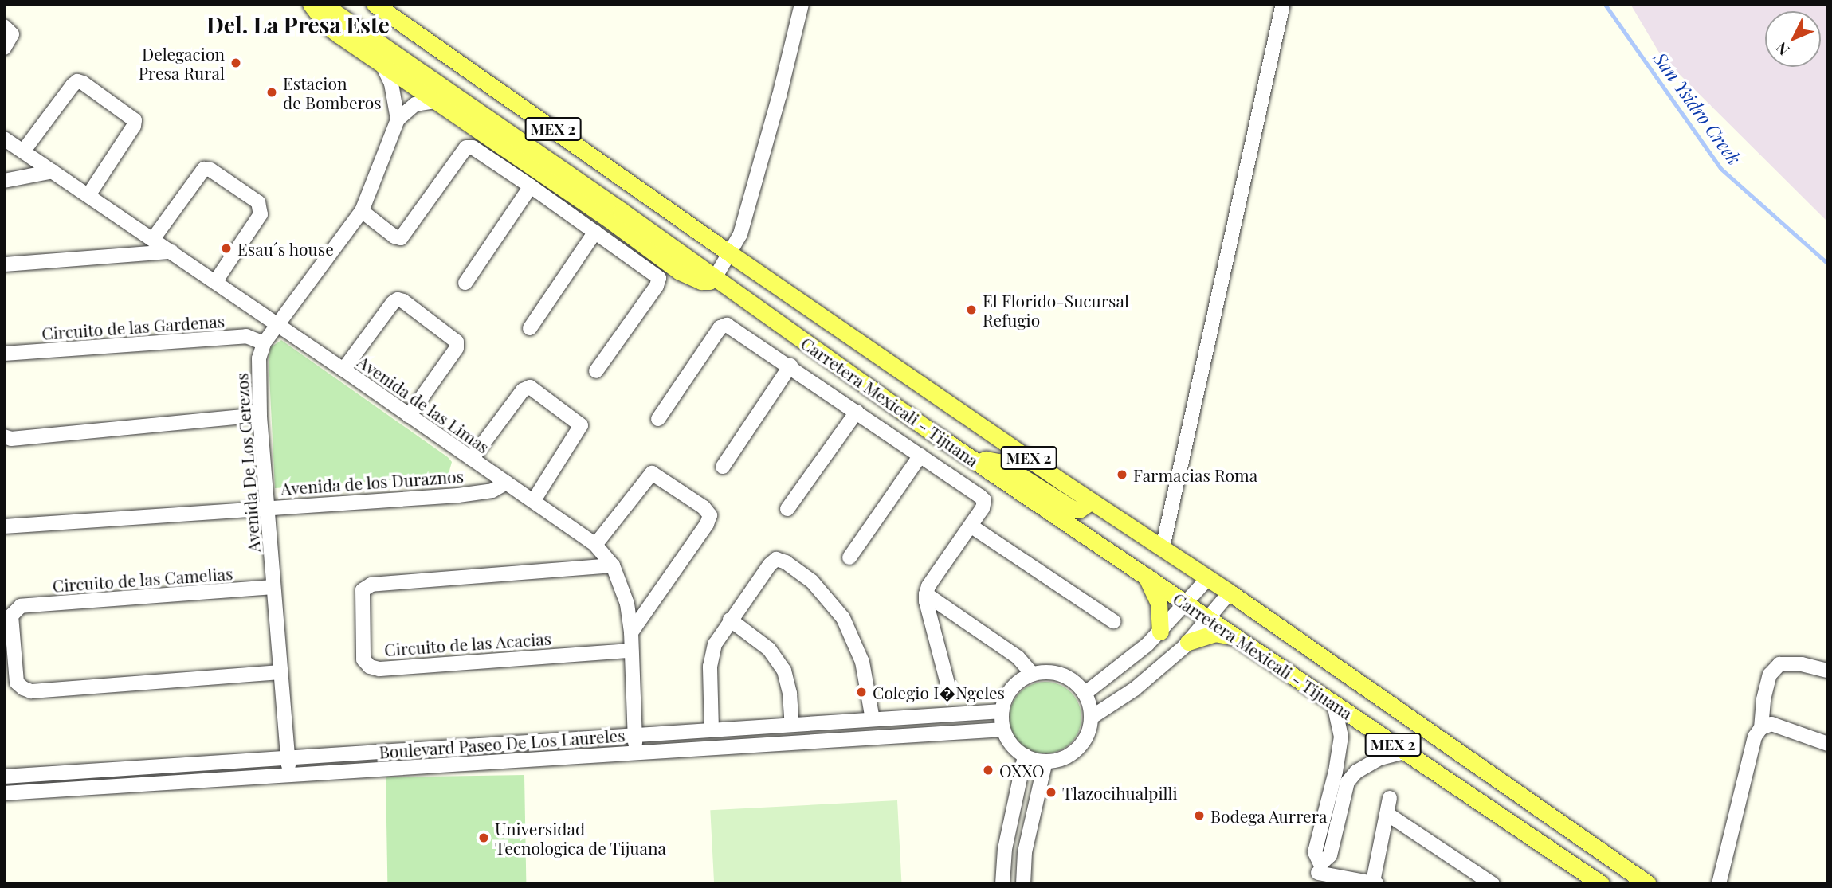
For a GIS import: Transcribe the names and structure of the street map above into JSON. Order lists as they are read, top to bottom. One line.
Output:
{"streets":{"main road":["MEX 2","Carretera Mexicali - Tijuana"],"street":["Circuito de las Gardenas","Avenida de las Limas","Avenida De Los Cerezos","Avenida de los Duraznos","Circuito de las Camelias","Circuito de las Acacias","Boulevard Paseo De Los Laureles"]},"crossings":[["Circuito de las Gardenas","Avenida De Los Cerezos"],["Avenida de las Limas","Avenida De Los Cerezos"],["Avenida de las Limas","Avenida de los Duraznos"],["Avenida de las Limas","Circuito de las Acacias"],["Avenida de las Limas","Boulevard Paseo De Los Laureles"],["Avenida De Los Cerezos","Avenida de los Duraznos"],["Avenida De Los Cerezos","Circuito de las Camelias"],["Avenida De Los Cerezos","Boulevard Paseo De Los Laureles"]],"districts":["Del. La Presa Este"],"water":["San Ysidro Creek"],"places":["Delegacion Presa Rural","Estacion de Bomberos","Esau´s house","El Florido-Sucursal Refugio","Farmacias Roma","Colegio I�Ngeles","OXXO","Tlazocihualpilli","Bodega Aurrera","Universidad Tecnologica de Tijuana"],"north":"bottom left"}
